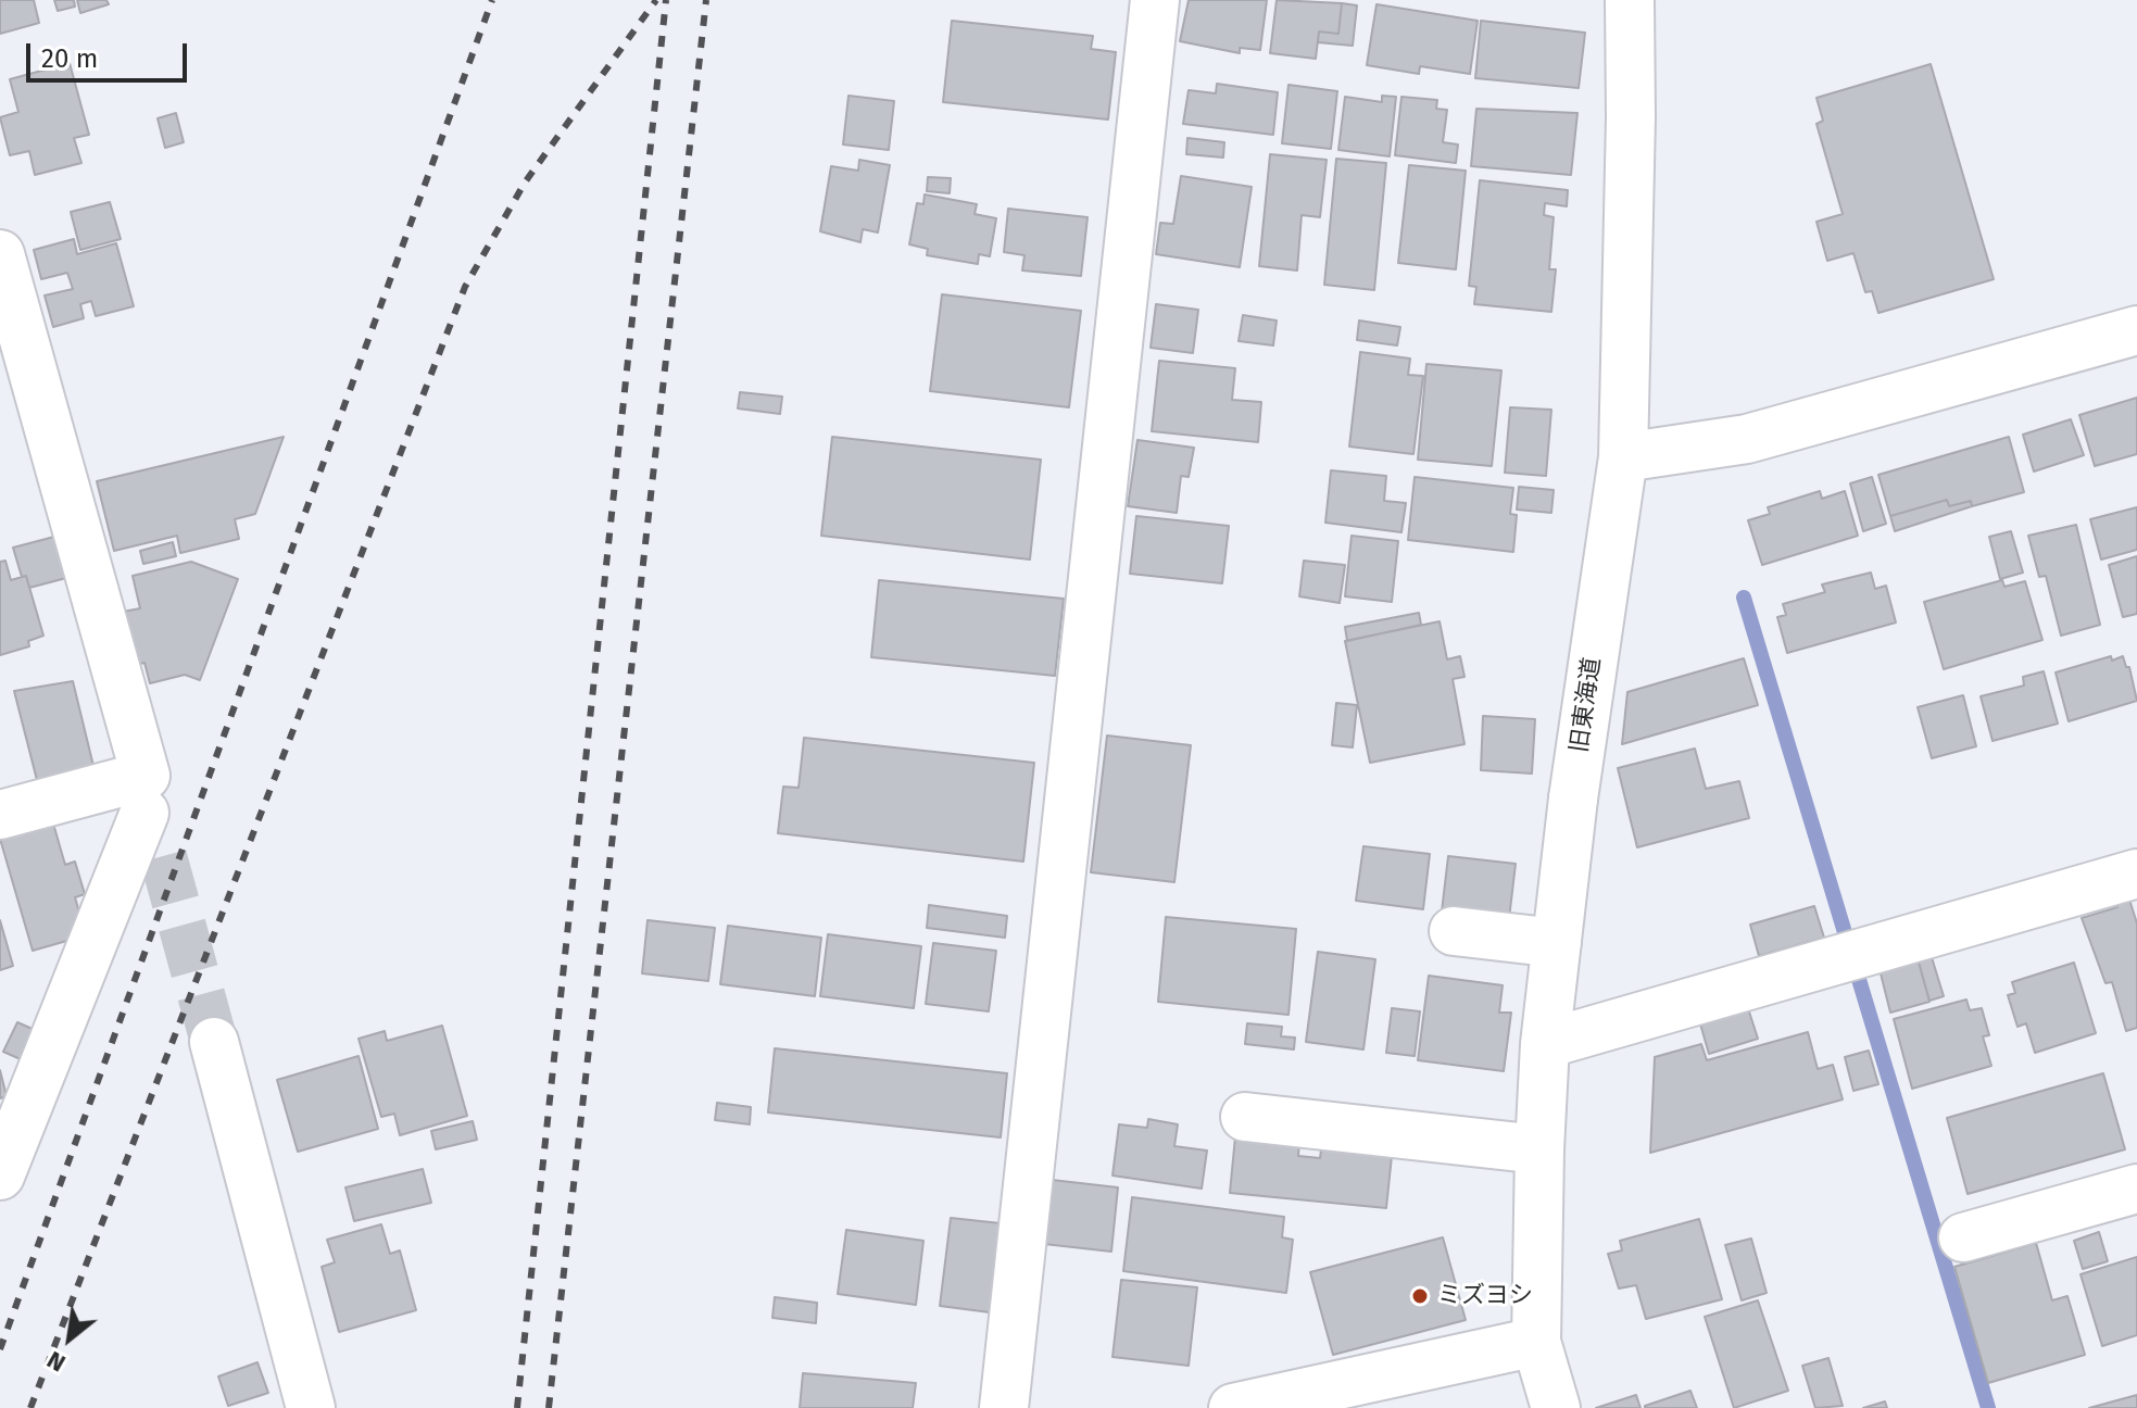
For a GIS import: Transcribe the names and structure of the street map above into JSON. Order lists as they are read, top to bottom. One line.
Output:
{"streets":{"street":["旧東海道"]},"places":["ミズヨシ"],"scale_bar":"20 m","north":"bottom left"}
